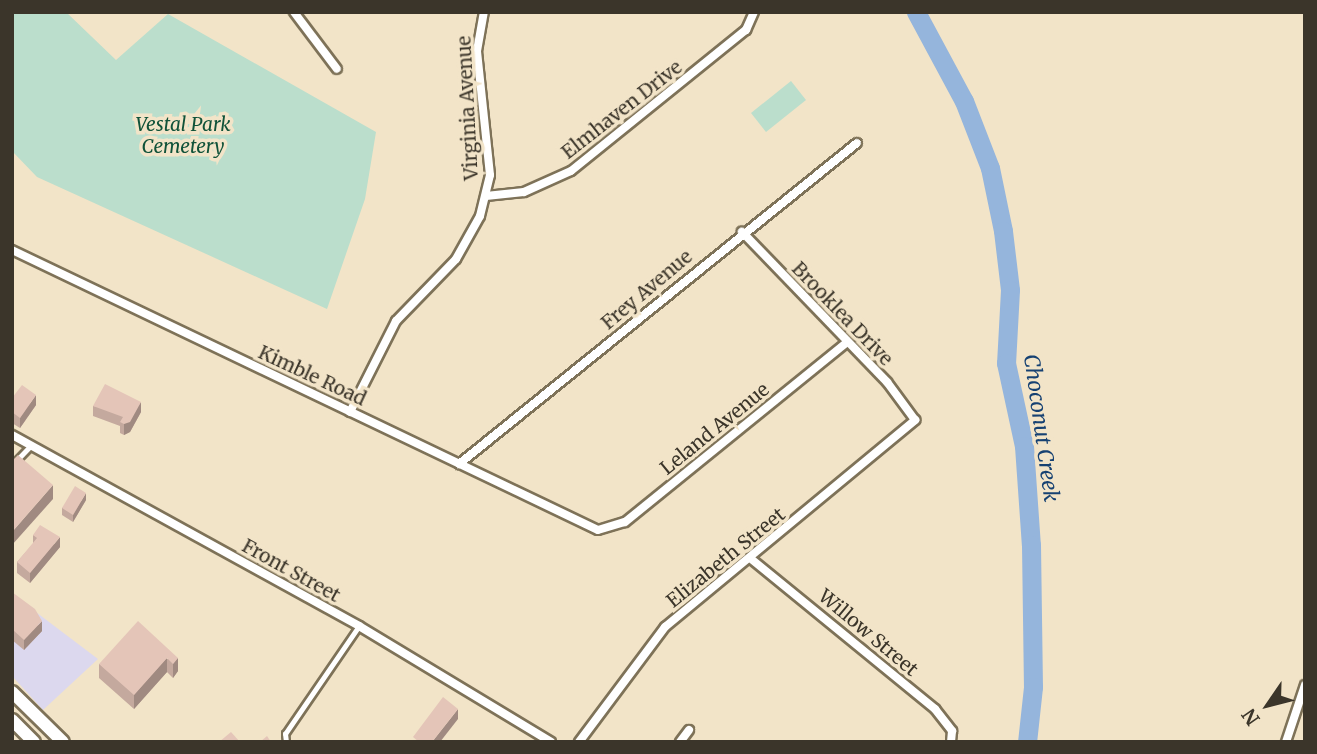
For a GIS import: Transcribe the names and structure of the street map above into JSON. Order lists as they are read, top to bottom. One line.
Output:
{"streets":{"street":["Virginia Avenue","Elmhaven Drive","Frey Avenue","Brooklea Drive","Kimble Road","Leland Avenue","Elizabeth Street","Front Street","Willow Street"]},"crossings":[["Virginia Avenue","Elmhaven Drive"],["Virginia Avenue","Kimble Road"],["Frey Avenue","Brooklea Drive"],["Frey Avenue","Kimble Road"],["Brooklea Drive","Leland Avenue"],["Brooklea Drive","Elizabeth Street"],["Kimble Road","Leland Avenue"],["Elizabeth Street","Willow Street"]],"water":["Choconut Creek"],"parks":["Vestal Park Cemetery"],"north":"bottom left"}
